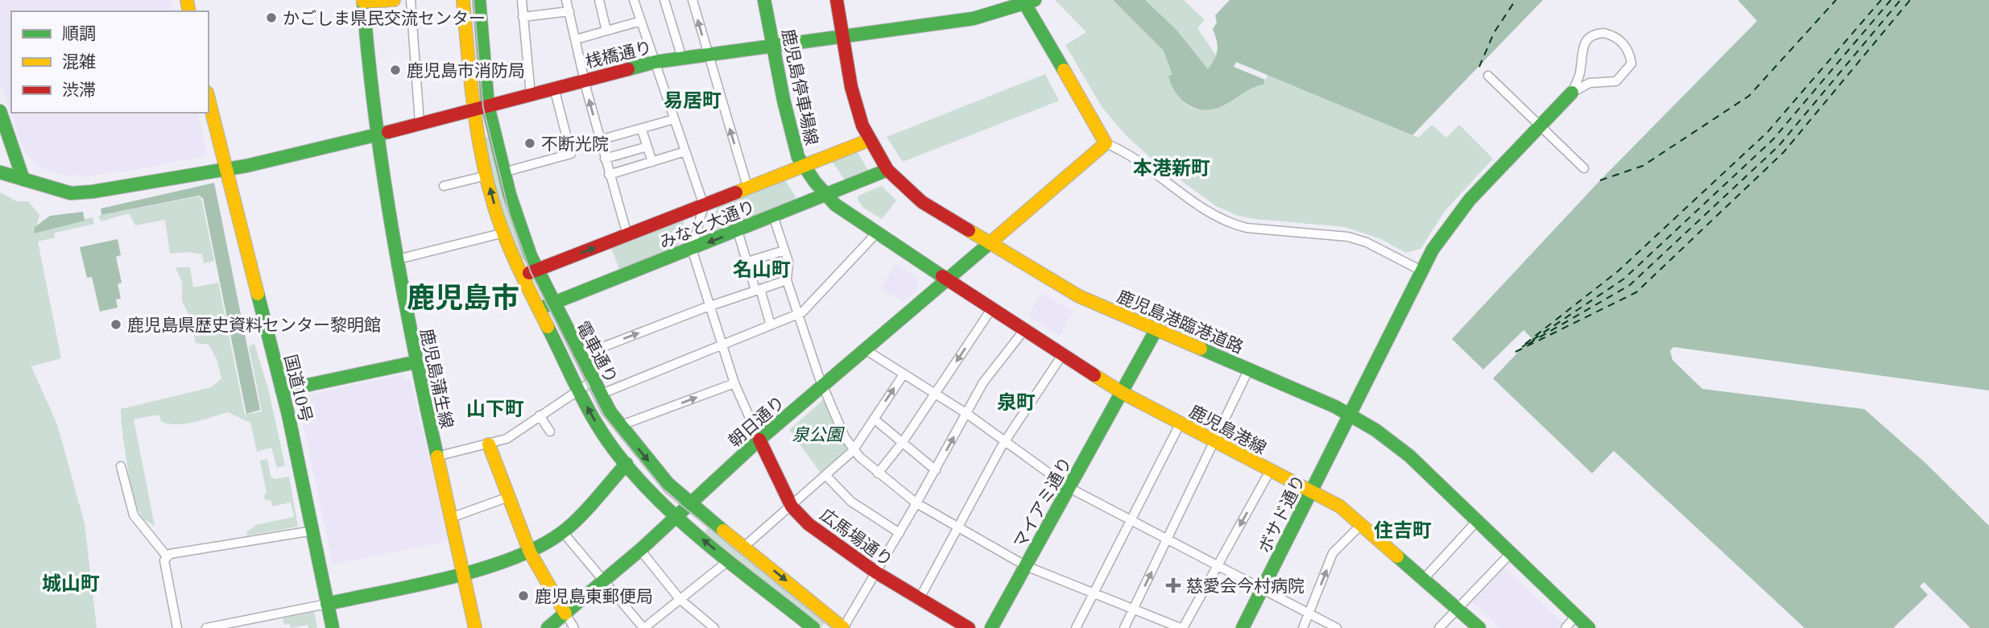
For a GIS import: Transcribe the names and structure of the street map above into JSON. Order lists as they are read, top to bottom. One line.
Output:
{"streets":{"main road":["桟橋通り","鹿児島停車場線","みなと大通り","鹿児島港臨港道路","電車通り","鹿児島蒲生線","国道10号","朝日通り","鹿児島港線","マイアミ通り","ボサド通り","広馬場通り"]},"crossings":[["桟橋通り","鹿児島停車場線"],["桟橋通り","鹿児島港臨港道路"],["桟橋通り","電車通り"],["桟橋通り","鹿児島蒲生線"],["桟橋通り","国道10号"],["鹿児島停車場線","みなと大通り"],["鹿児島停車場線","朝日通り"],["鹿児島停車場線","鹿児島港線"],["みなと大通り","鹿児島港臨港道路"],["みなと大通り","電車通り"],["鹿児島港臨港道路","朝日通り"],["鹿児島港臨港道路","マイアミ通り"],["鹿児島港臨港道路","ボサド通り"],["電車通り","朝日通り"],["朝日通り","鹿児島港線"],["朝日通り","広馬場通り"],["鹿児島港線","マイアミ通り"],["鹿児島港線","ボサド通り"]],"districts":["易居町","本港新町","名山町","鹿児島市","泉町","山下町","住吉町","城山町"],"parks":["泉公園"],"places":{"other":["かごしま県民交流センター","鹿児島市消防局","不断光院","鹿児島県歴史資料センター黎明館","鹿児島東郵便局"],"health":["慈愛会今村病院"]},"legend":["順調","混雑","渋滞"]}
